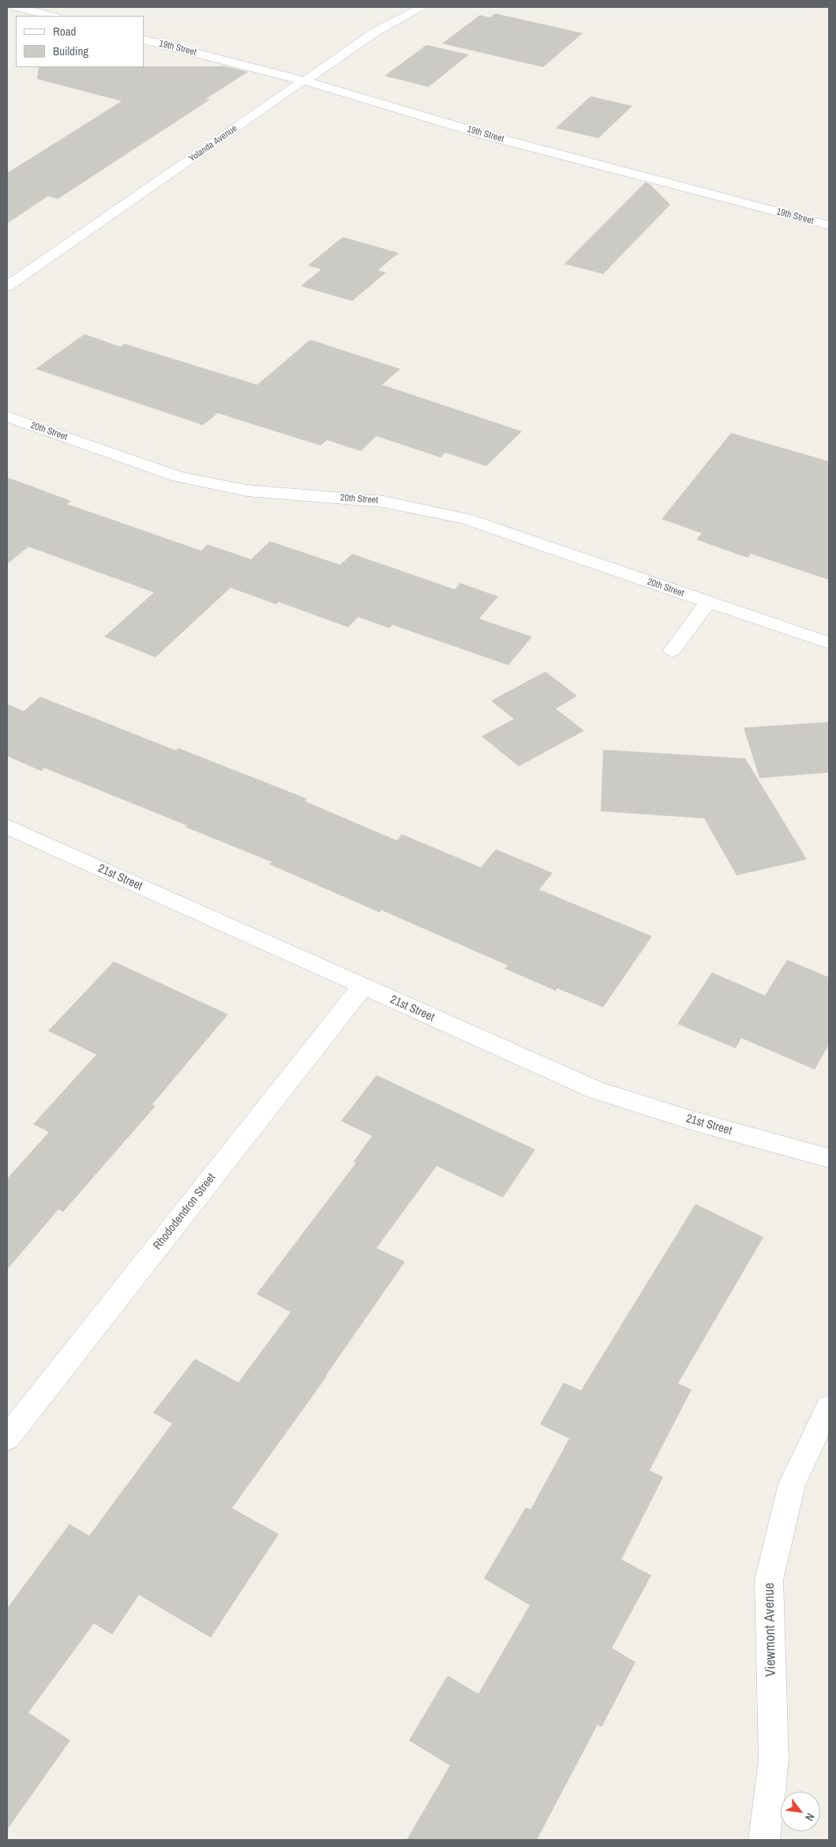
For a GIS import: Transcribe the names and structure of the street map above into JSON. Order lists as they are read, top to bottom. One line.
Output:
{"streets":{"street":["19th Street","Yolanda Avenue","20th Street","21st Street","Rhododendron Street","Viewmont Avenue"]},"crossings":[["19th Street","Yolanda Avenue"],["21st Street","Rhododendron Street"]],"legend":["Road","Building"],"north":"bottom right"}
